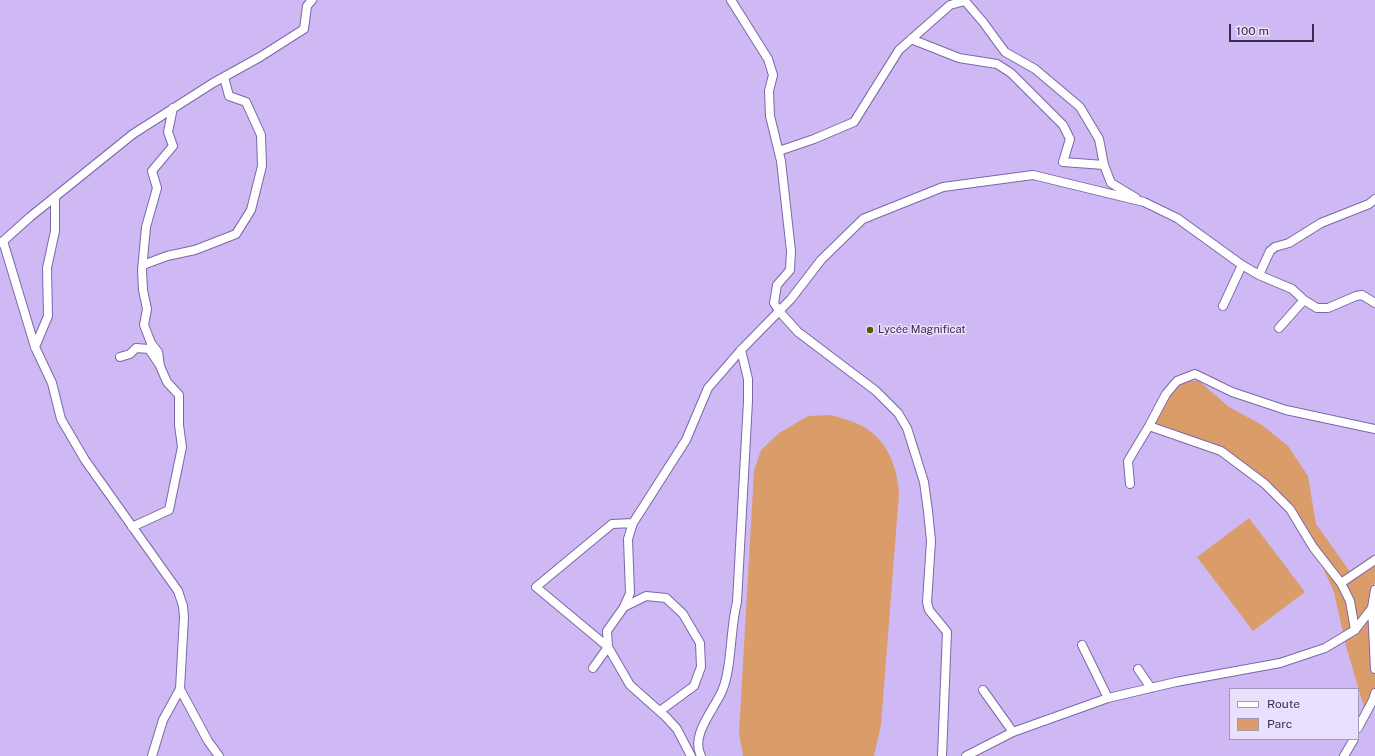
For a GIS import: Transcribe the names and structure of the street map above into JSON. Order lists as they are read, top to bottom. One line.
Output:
{"places":["Lycée Magnificat"],"legend":["Route","Parc"],"scale_bar":"100 m"}
